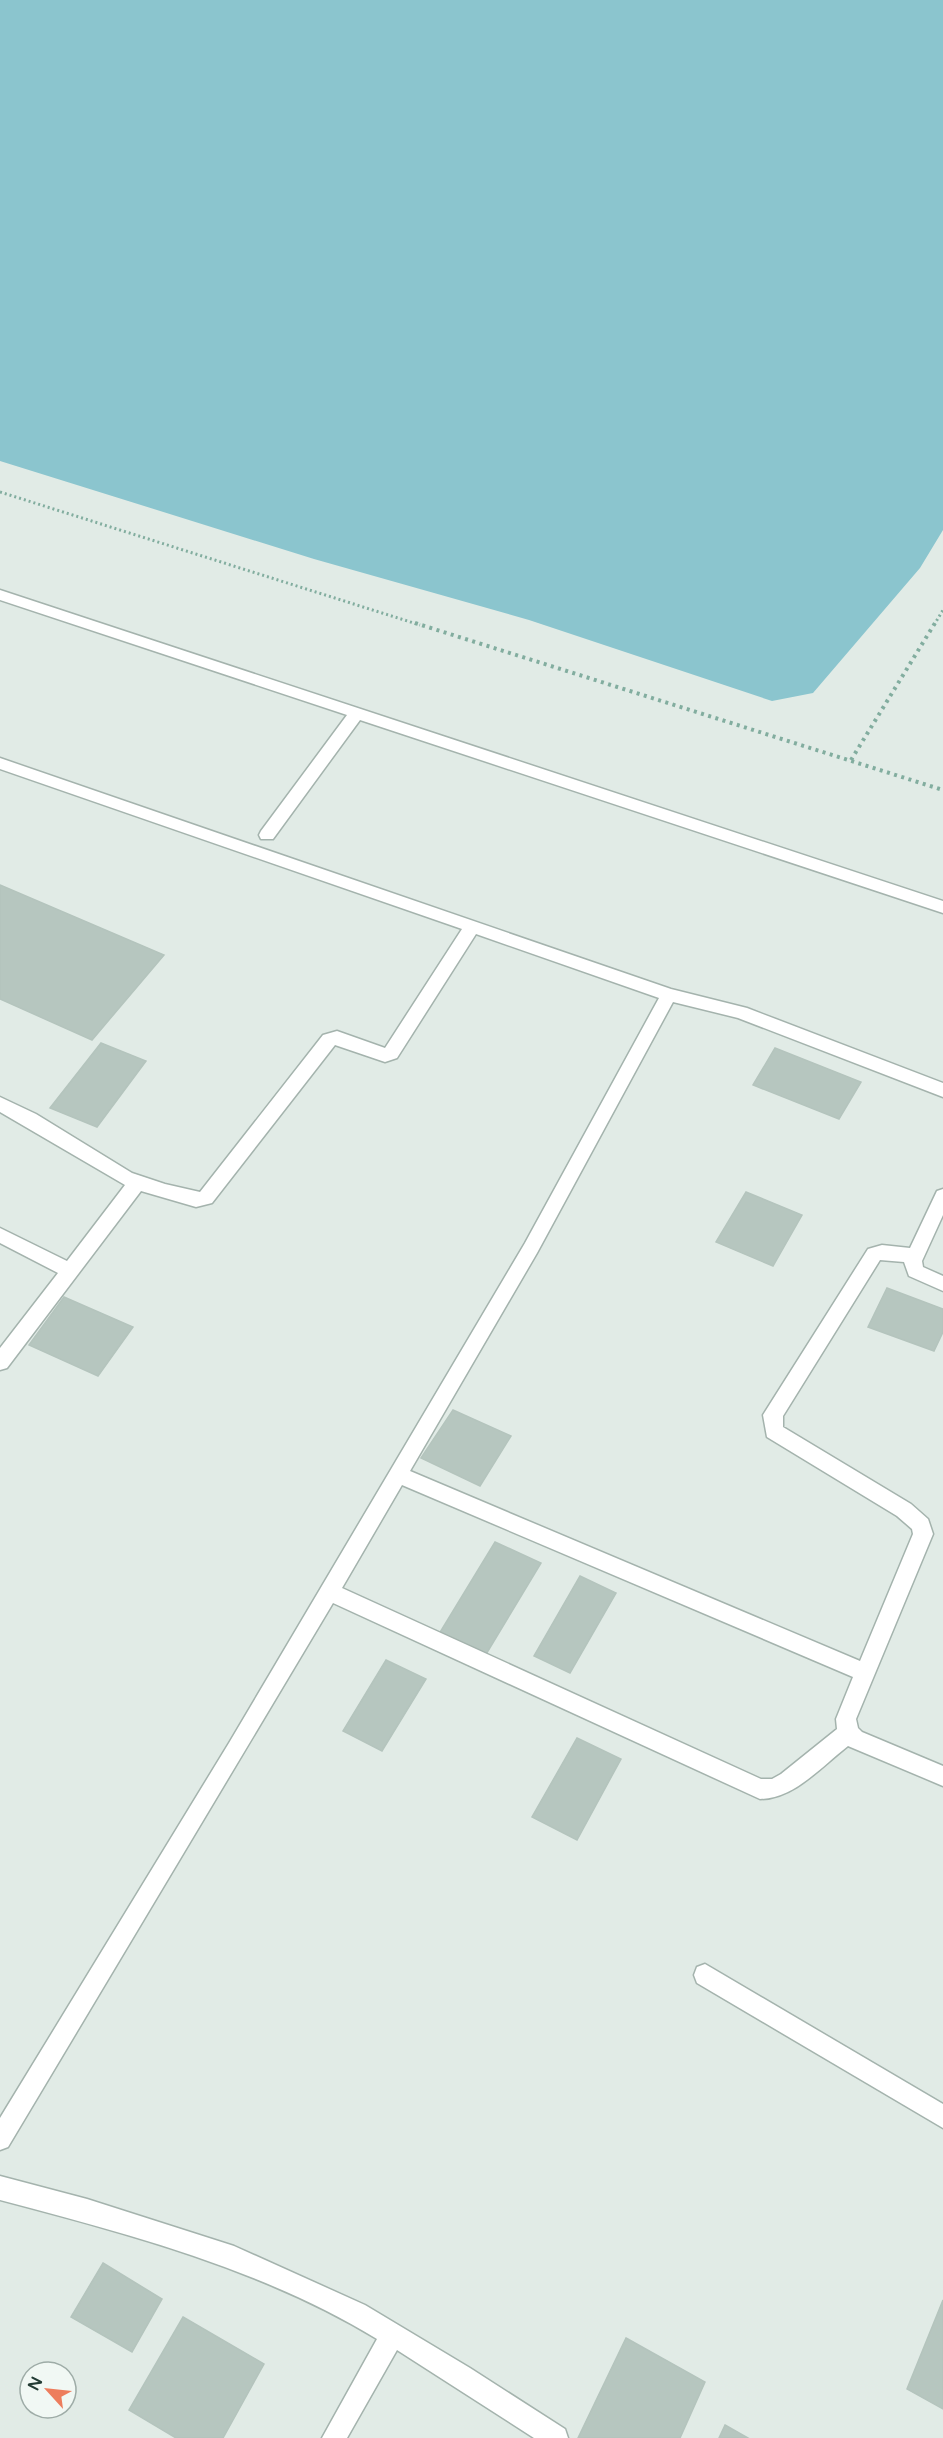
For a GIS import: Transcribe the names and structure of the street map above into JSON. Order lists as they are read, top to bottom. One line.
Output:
{"north":"top left"}
